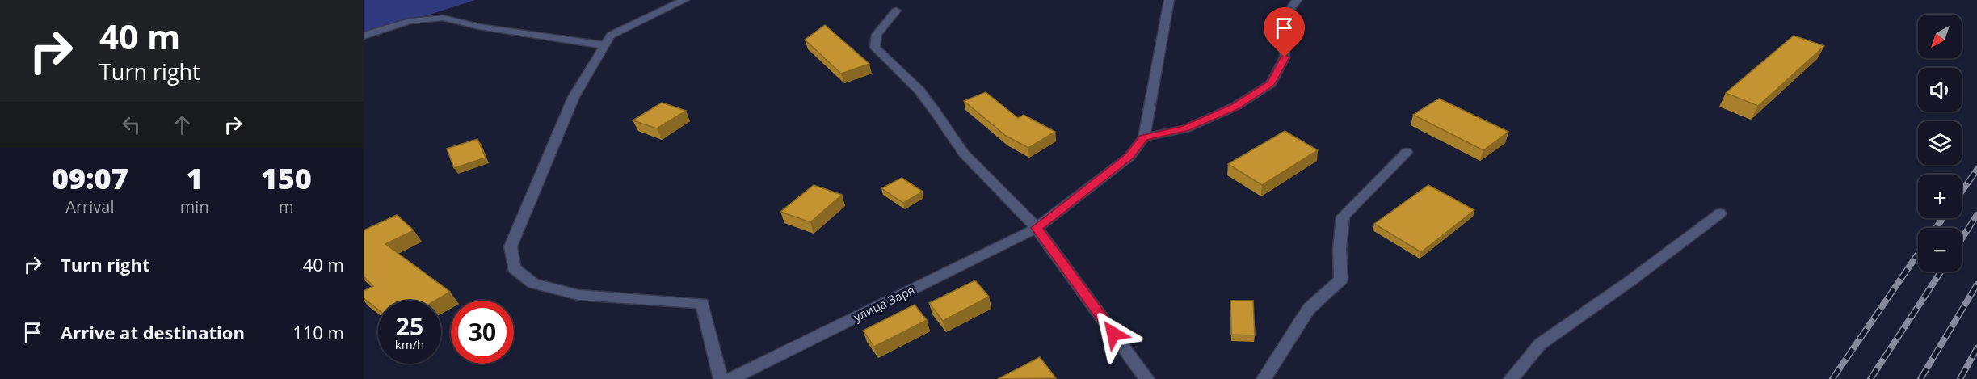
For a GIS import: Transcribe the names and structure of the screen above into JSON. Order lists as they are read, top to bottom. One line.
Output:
{"streets":{"street":["улица Заря"]},"north":"bottom left","page":{"turn":["40 m","Turn right"],"map_buttons":["+","−"],"eta":["09:07","Arrival","1","min","150","m"],"list":[{"name":"Turn right","value":"40 m"},{"name":"Arrive at destination","value":"110 m"}],"speed":"25 km/h","limit":"30"}}
